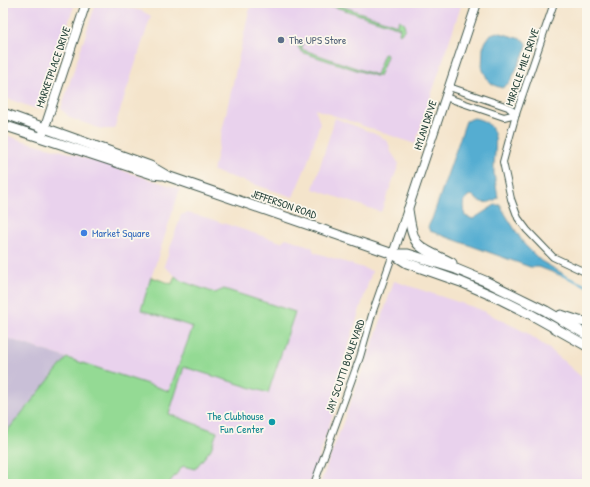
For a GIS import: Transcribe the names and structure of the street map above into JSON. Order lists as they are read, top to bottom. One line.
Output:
{"streets":{"main road":["MARKETPLACE DRIVE","HYLAN DRIVE","JEFFERSON ROAD"],"street":["MIRACLE MILE DRIVE","JAY SCUTTI BOULEVARD"]},"crossings":[["MARKETPLACE DRIVE","JEFFERSON ROAD"],["MIRACLE MILE DRIVE","HYLAN DRIVE"],["HYLAN DRIVE","JEFFERSON ROAD"],["HYLAN DRIVE","JAY SCUTTI BOULEVARD"],["JEFFERSON ROAD","JAY SCUTTI BOULEVARD"]],"places":["The UPS Store","Market Square","The Clubhouse Fun Center"]}
